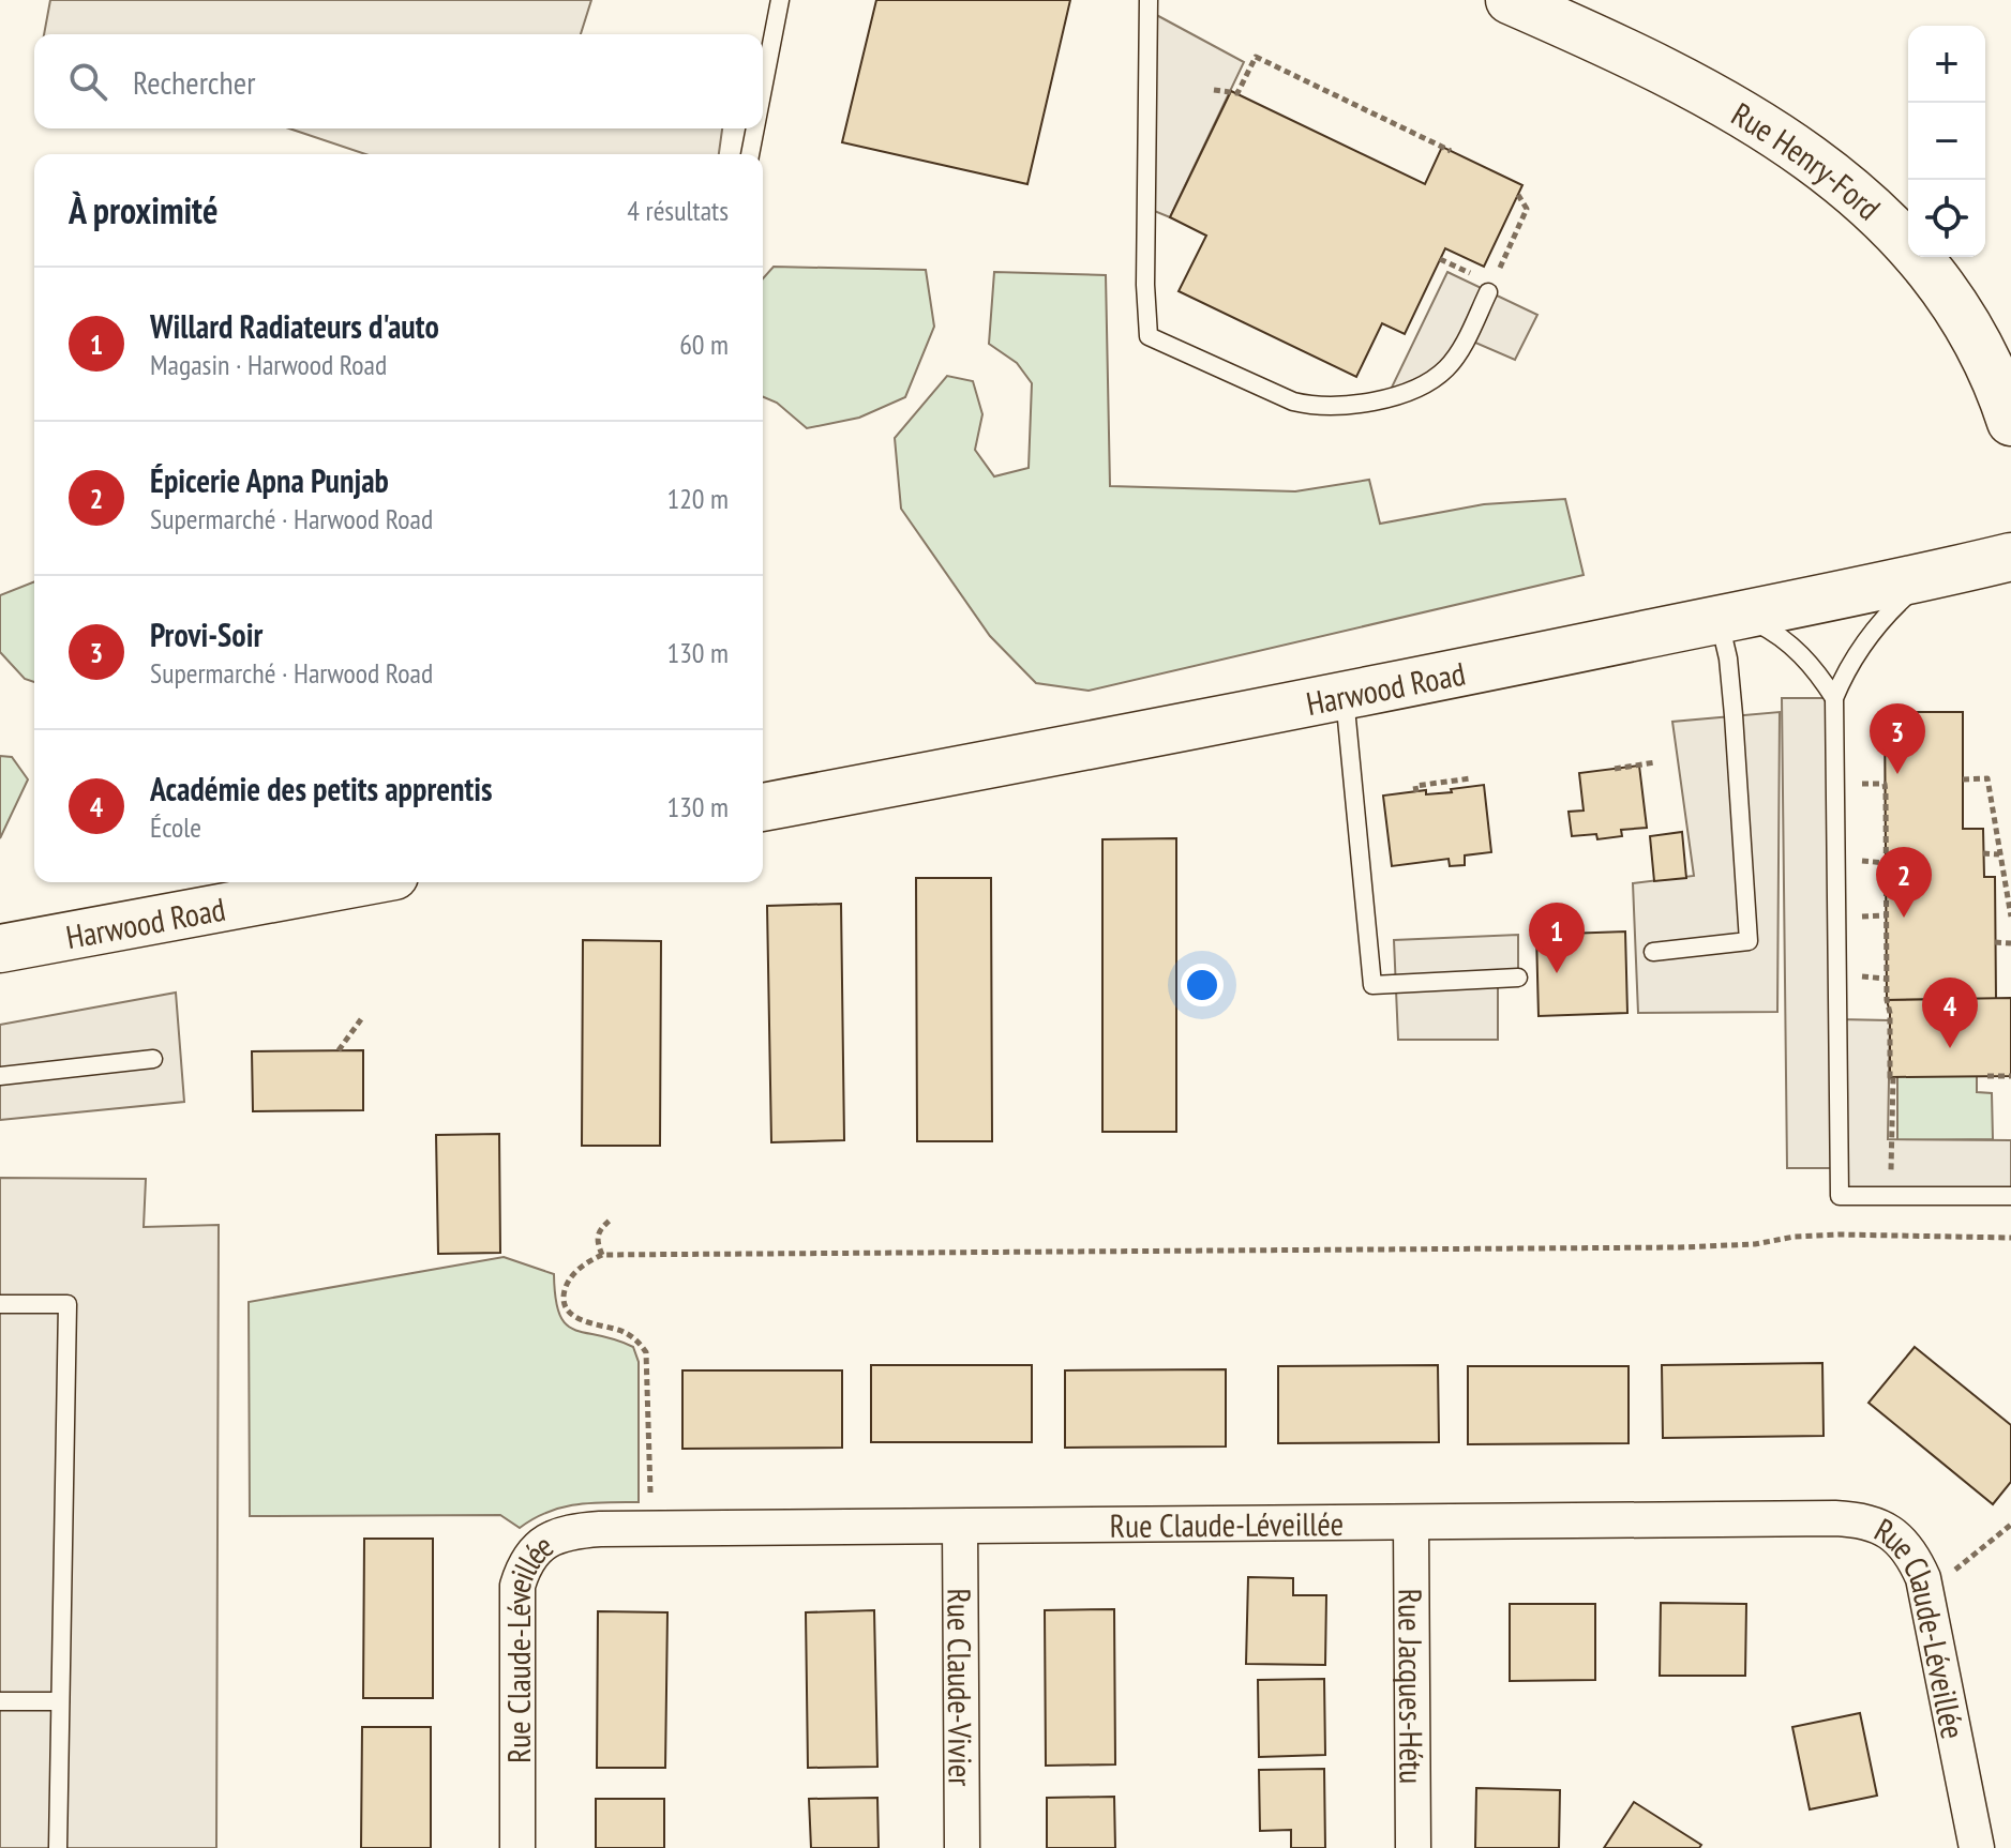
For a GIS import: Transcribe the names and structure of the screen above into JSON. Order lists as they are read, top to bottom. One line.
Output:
{"streets":{"main road":["Rue Henry-Ford","Harwood Road"],"street":["Rue Claude-Léveillée","Rue Jacques-Hétu","Rue Claude-Vivier"]},"crossings":[["Rue Claude-Léveillée","Rue Jacques-Hétu"],["Rue Claude-Léveillée","Rue Claude-Vivier"]],"page":{"map_buttons":["+","−"],"search":"Rechercher","heading":["À proximité","4 résultats"],"list":[{"mark":"1","name":"Willard Radiateurs d'auto","note":"Magasin · Harwood Road","value":"60 m"},{"mark":"2","name":"Épicerie Apna Punjab","note":"Supermarché · Harwood Road","value":"120 m"},{"mark":"3","name":"Provi-Soir","note":"Supermarché · Harwood Road","value":"130 m"},{"mark":"4","name":"Académie des petits apprentis","note":"École","value":"130 m"}],"pins":["3","2","1","4"]}}
